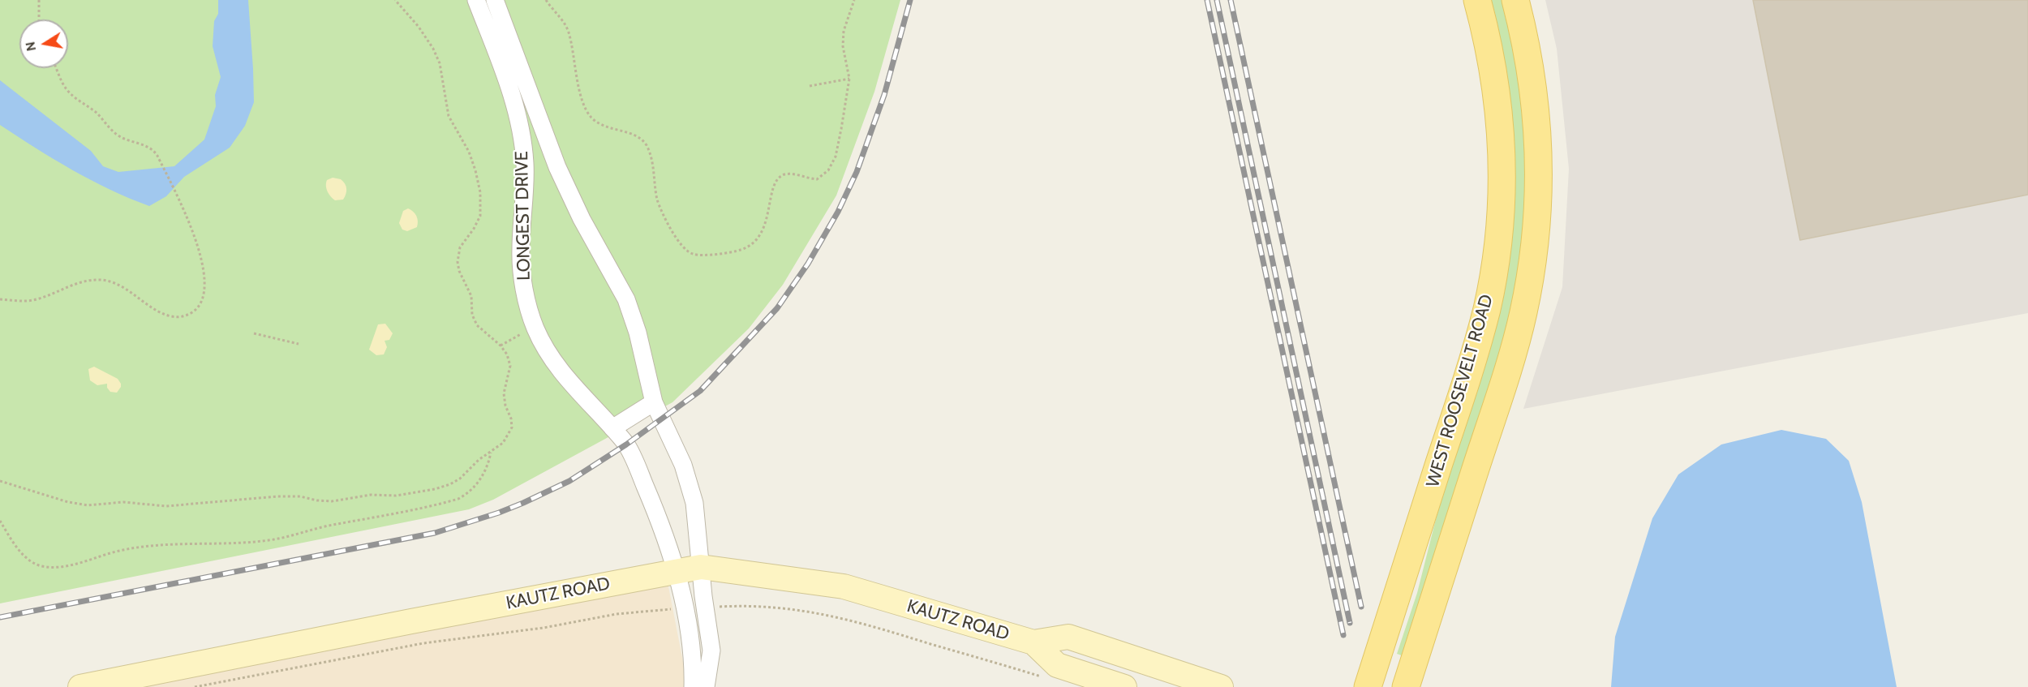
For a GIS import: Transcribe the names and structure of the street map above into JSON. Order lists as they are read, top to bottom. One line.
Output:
{"streets":{"main road":["WEST ROOSEVELT ROAD"],"street":["LONGEST DRIVE","KAUTZ ROAD"]},"crossings":[["LONGEST DRIVE","KAUTZ ROAD"]],"north":"left"}
